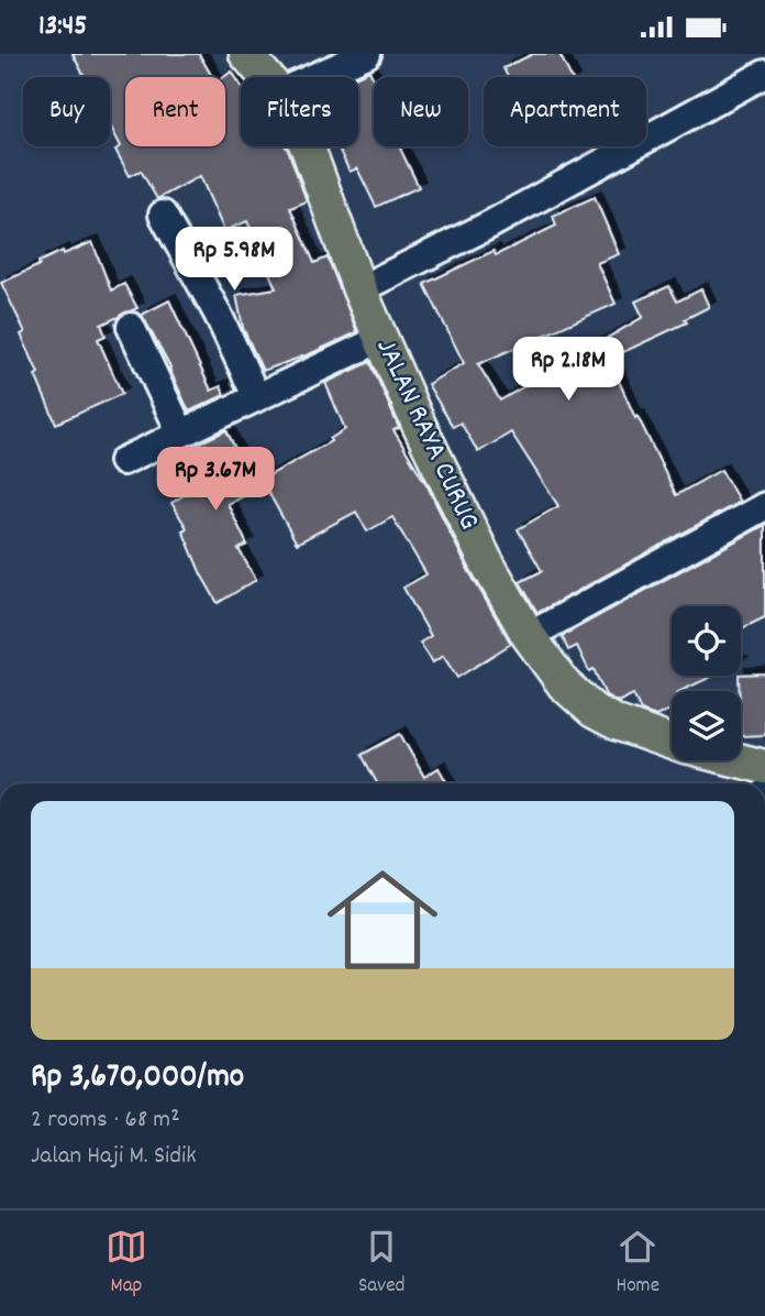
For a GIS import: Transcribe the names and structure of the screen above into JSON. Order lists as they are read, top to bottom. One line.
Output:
{"streets":{"main road":["JALAN RAYA CURUG"]},"page":{"status":"13:45","chip":["Buy","Rent","Filters","New","Apartment"],"price":["Rp 5.98M","Rp 2.18M","Rp 3.67M"],"list":[{"name":"Rp 3,670,000/mo","note":"2 rooms · 68 m² · Jalan Haji M. Sidik"}],"tabs":["Map","Saved","Home"]}}
